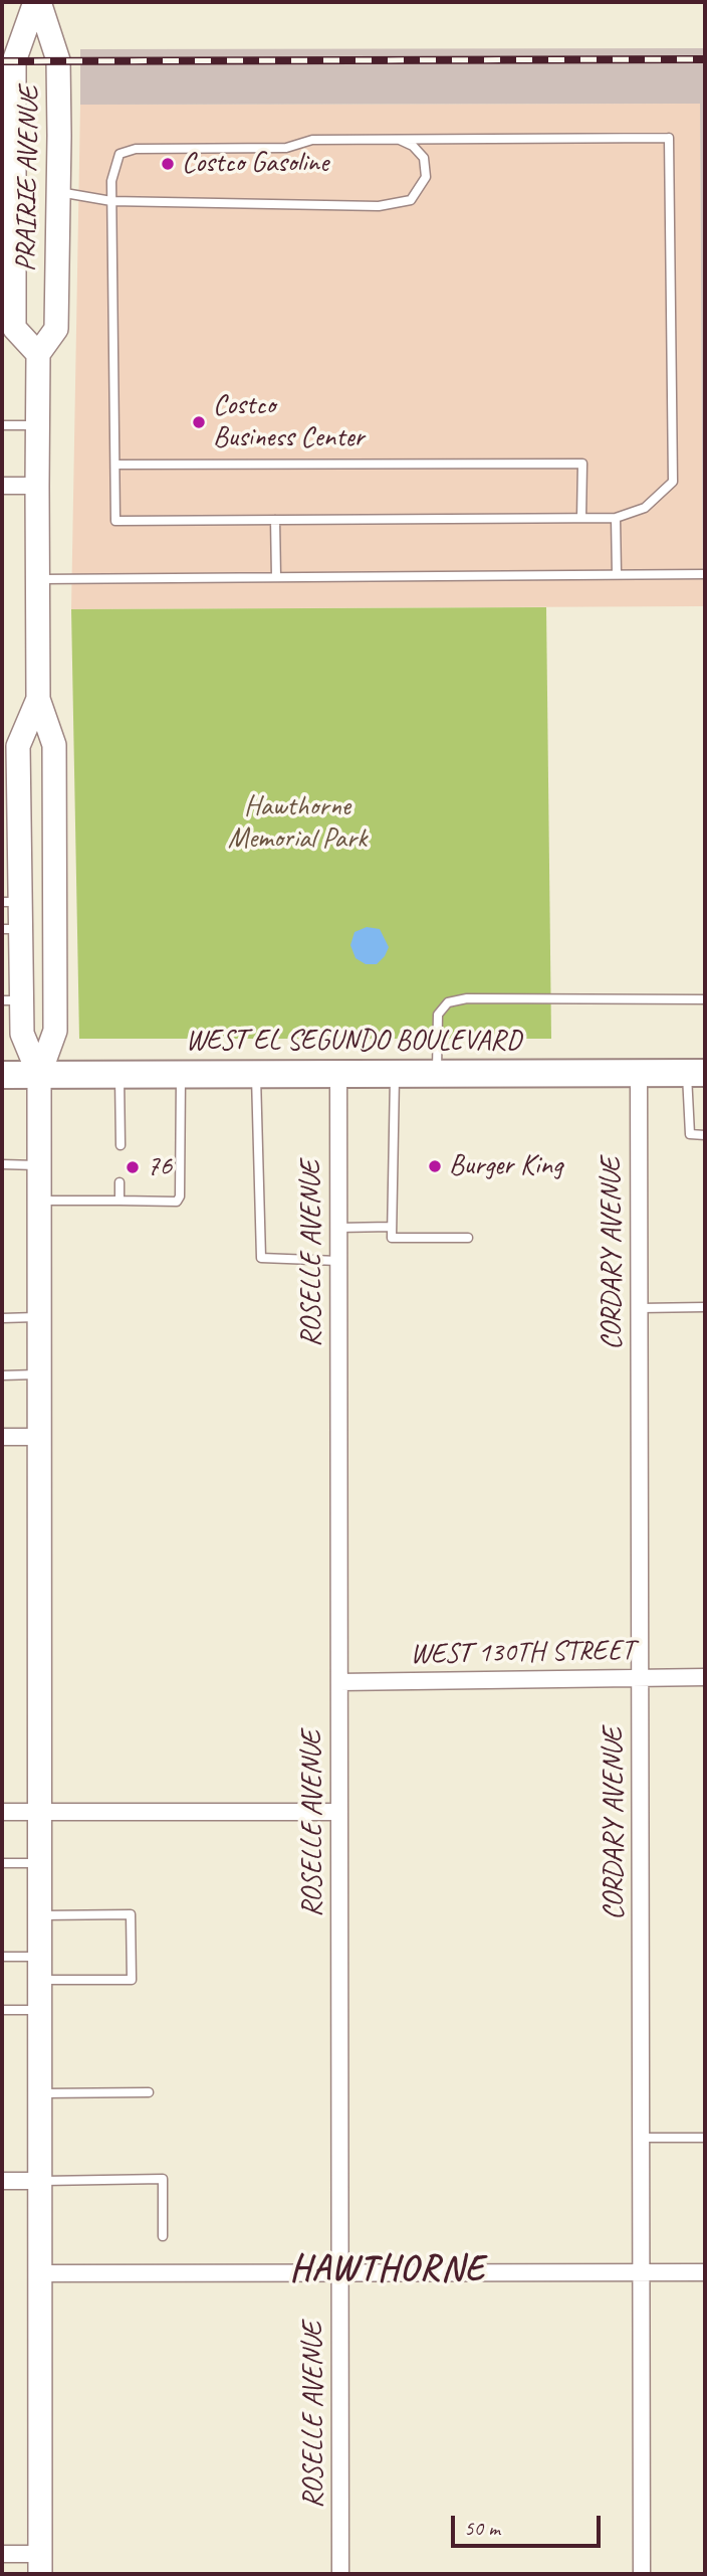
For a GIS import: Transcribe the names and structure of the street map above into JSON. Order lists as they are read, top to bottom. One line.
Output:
{"streets":{"main road":["PRAIRIE AVENUE","WEST EL SEGUNDO BOULEVARD"],"street":["ROSELLE AVENUE","CORDARY AVENUE","WEST 130TH STREET"]},"crossings":[["WEST EL SEGUNDO BOULEVARD","ROSELLE AVENUE"],["WEST EL SEGUNDO BOULEVARD","CORDARY AVENUE"],["ROSELLE AVENUE","WEST 130TH STREET"],["CORDARY AVENUE","WEST 130TH STREET"]],"districts":["HAWTHORNE"],"parks":["Hawthorne Memorial Park"],"places":["Costco Gasoline","Costco Business Center","Burger King","76"],"scale_bar":"50 m"}
